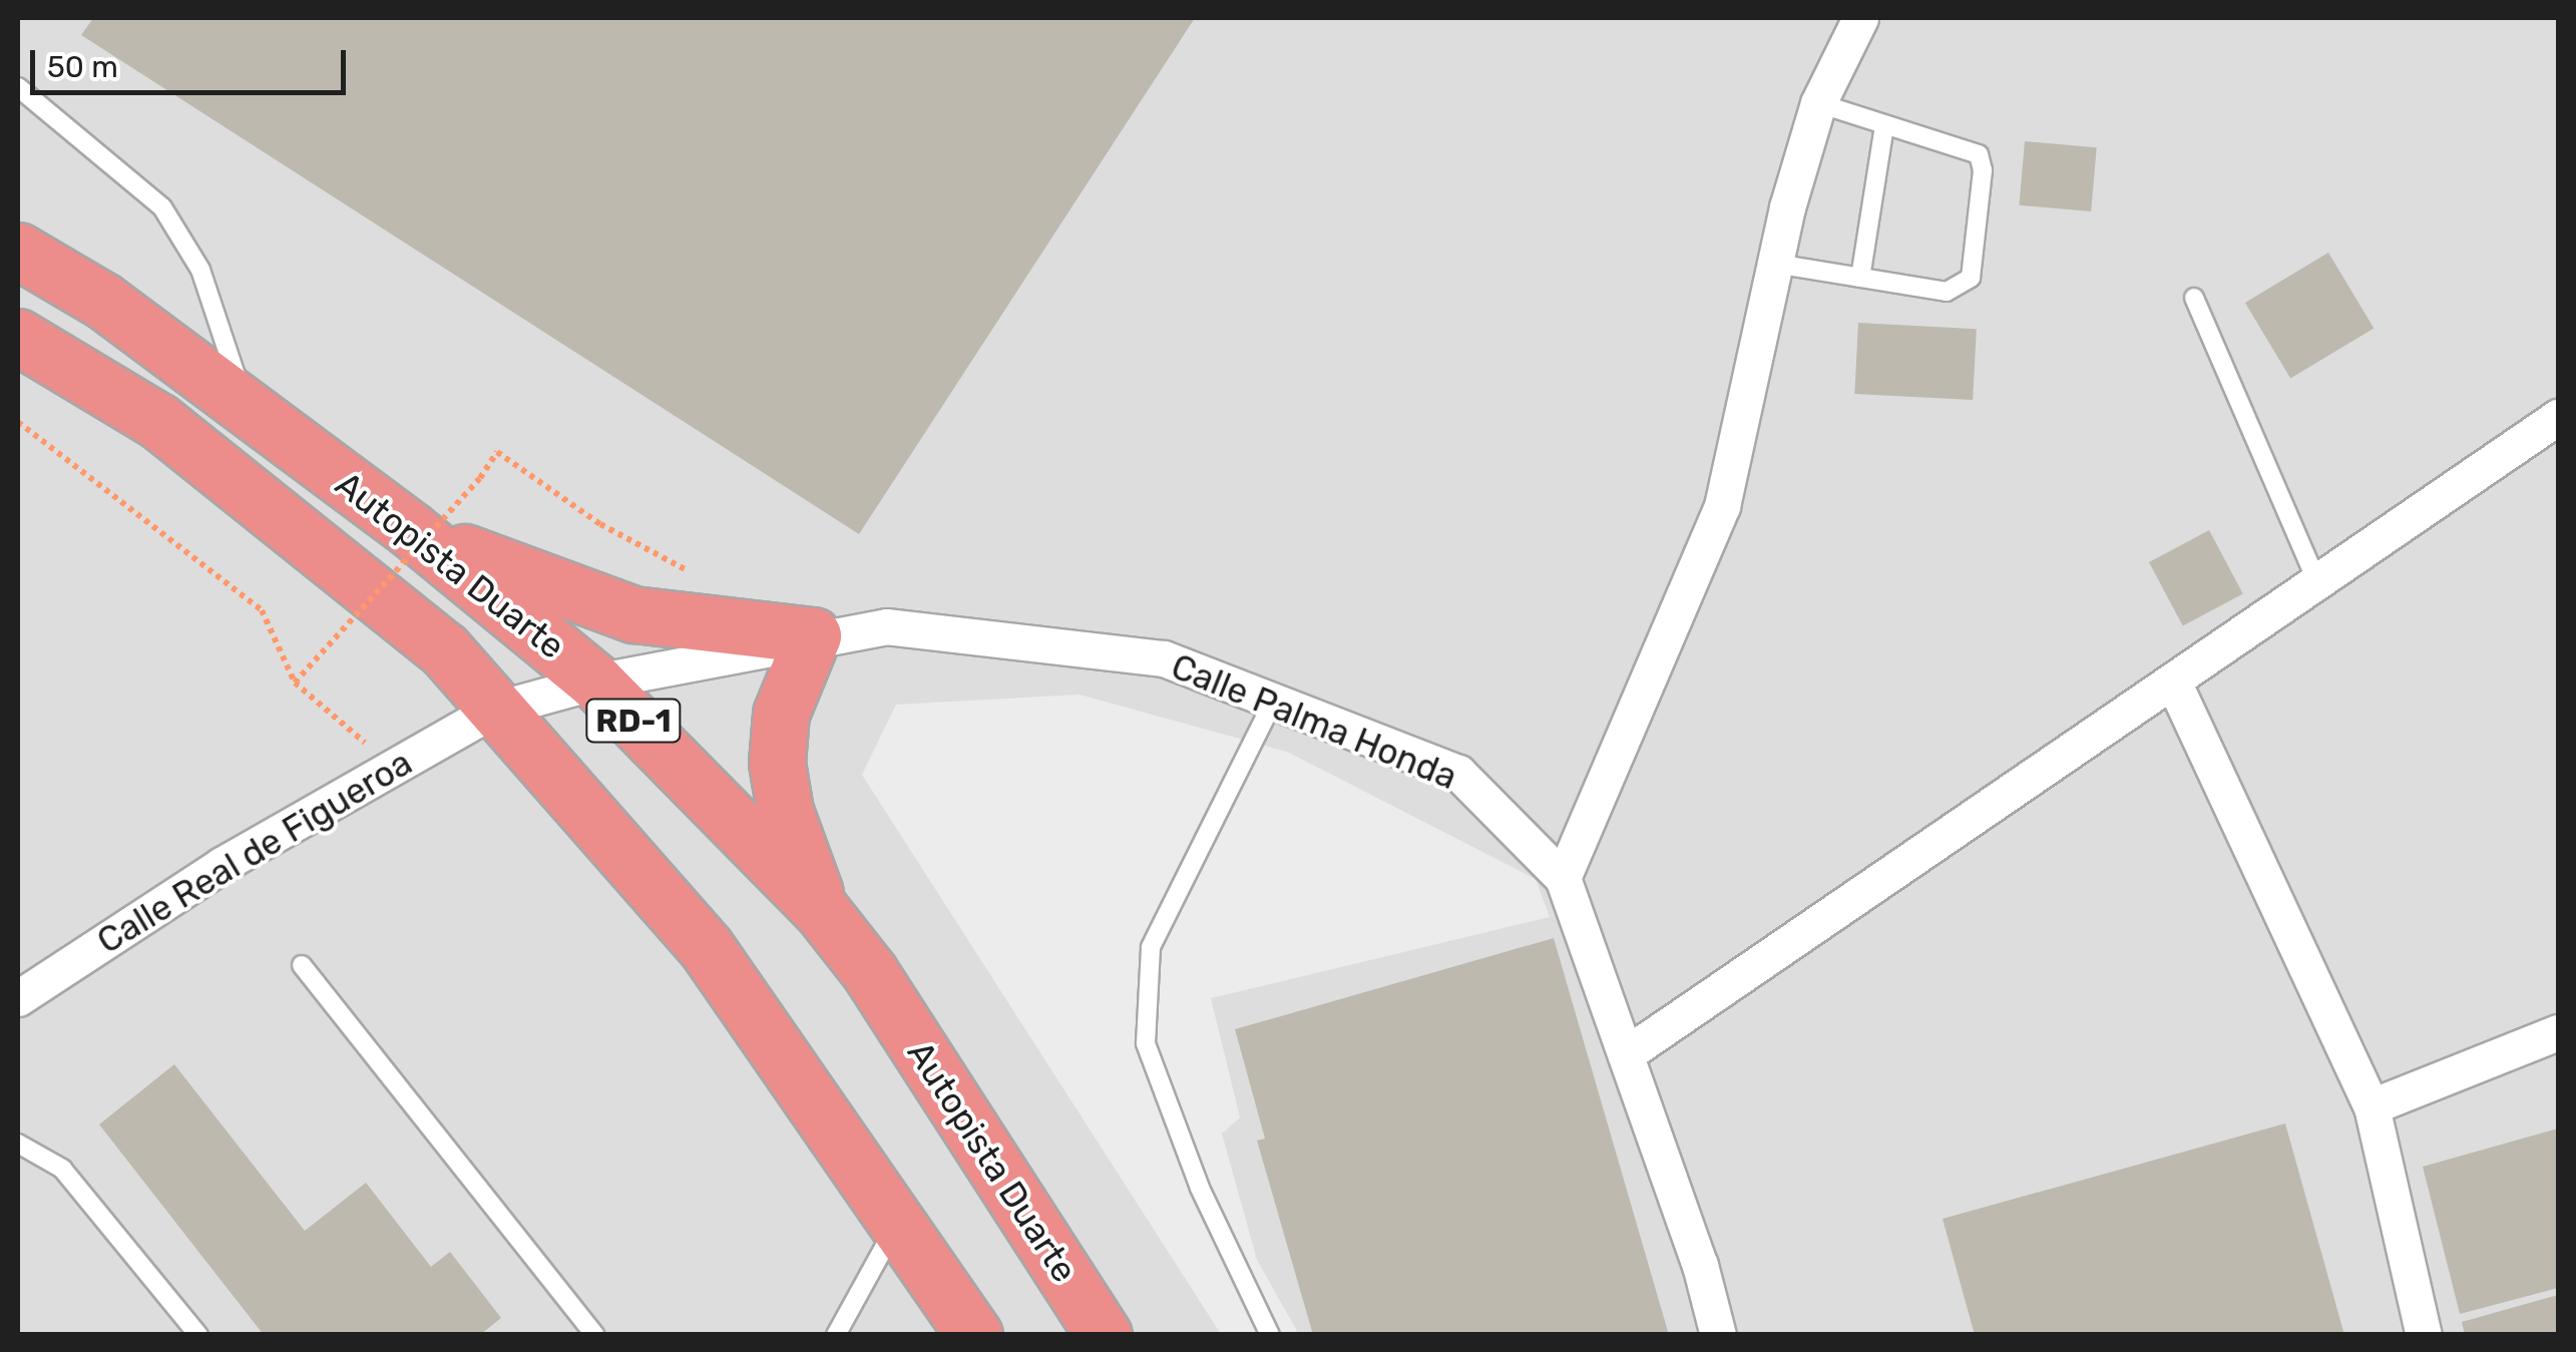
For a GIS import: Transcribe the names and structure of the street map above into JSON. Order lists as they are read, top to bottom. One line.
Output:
{"streets":{"highway":["Autopista Duarte","RD-1"],"street":["Calle Palma Honda","Calle Real de Figueroa"]},"crossings":[["Autopista Duarte","Calle Palma Honda"],["Autopista Duarte","Calle Real de Figueroa"],["Calle Palma Honda","Calle Real de Figueroa"]],"scale_bar":"50 m"}
